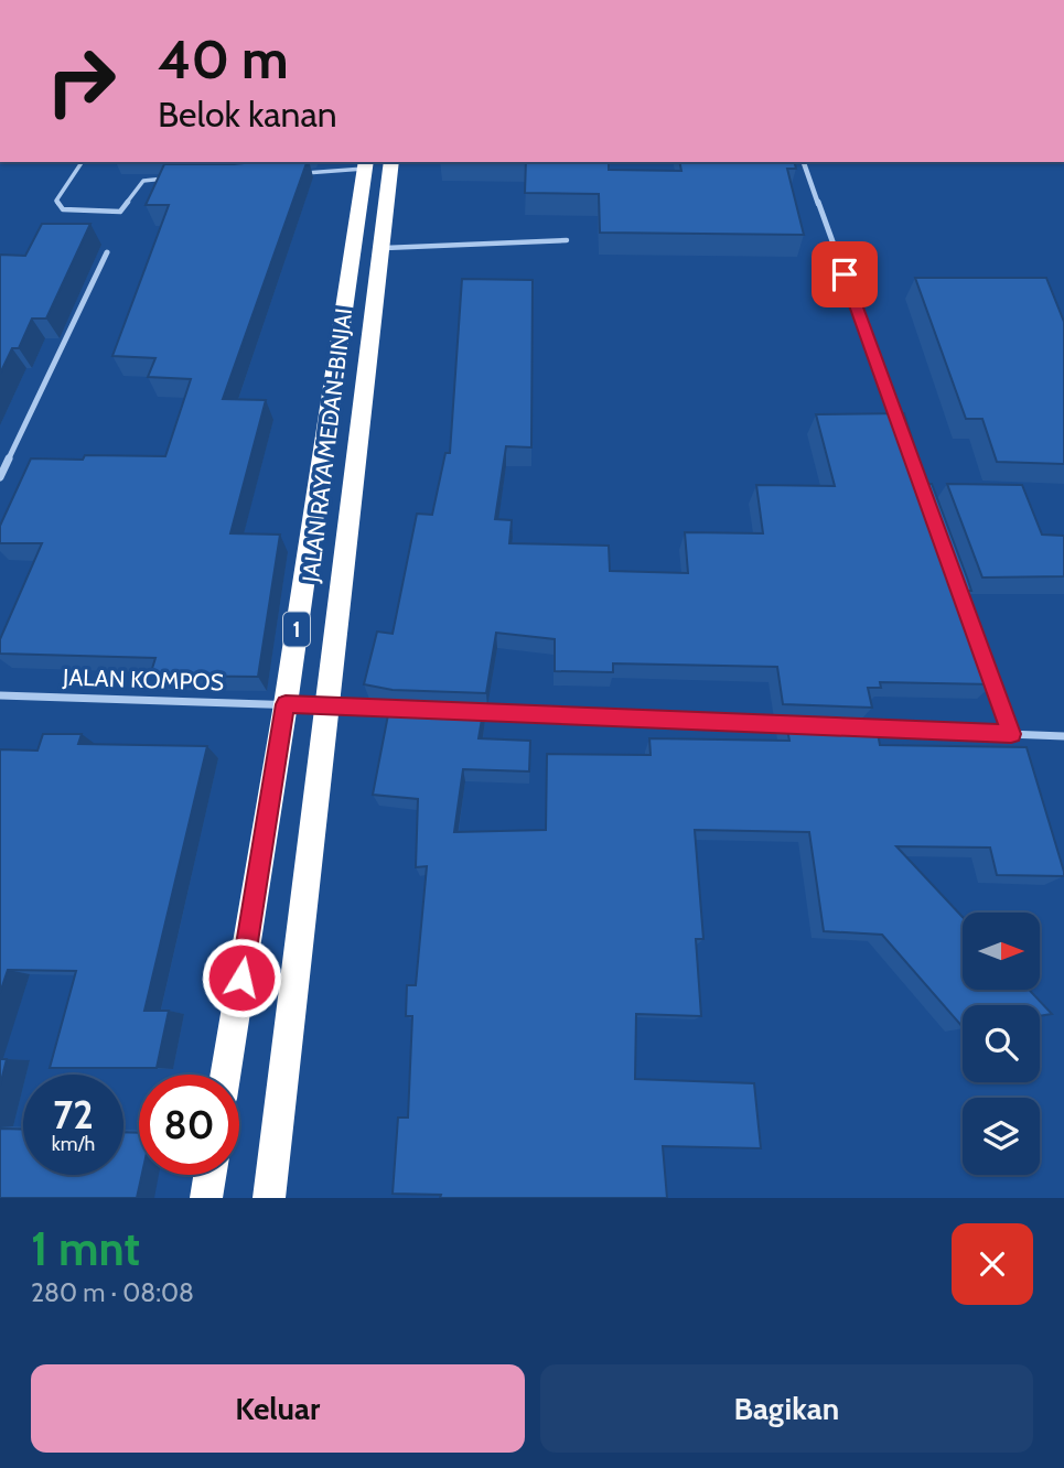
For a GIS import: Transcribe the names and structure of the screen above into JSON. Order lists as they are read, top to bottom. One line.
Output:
{"streets":{"highway":["JALAN RAYA MEDAN-BINJAI","1"],"street":["JALAN KOMPOS"]},"crossings":[["JALAN RAYA MEDAN-BINJAI","JALAN KOMPOS"]],"north":"right","page":{"turn":["40 m","Belok kanan"],"speed":"72 km/h","limit":"80","heading":["1 mnt","280 m · 08:08"],"buttons":["Keluar","Bagikan"]}}
